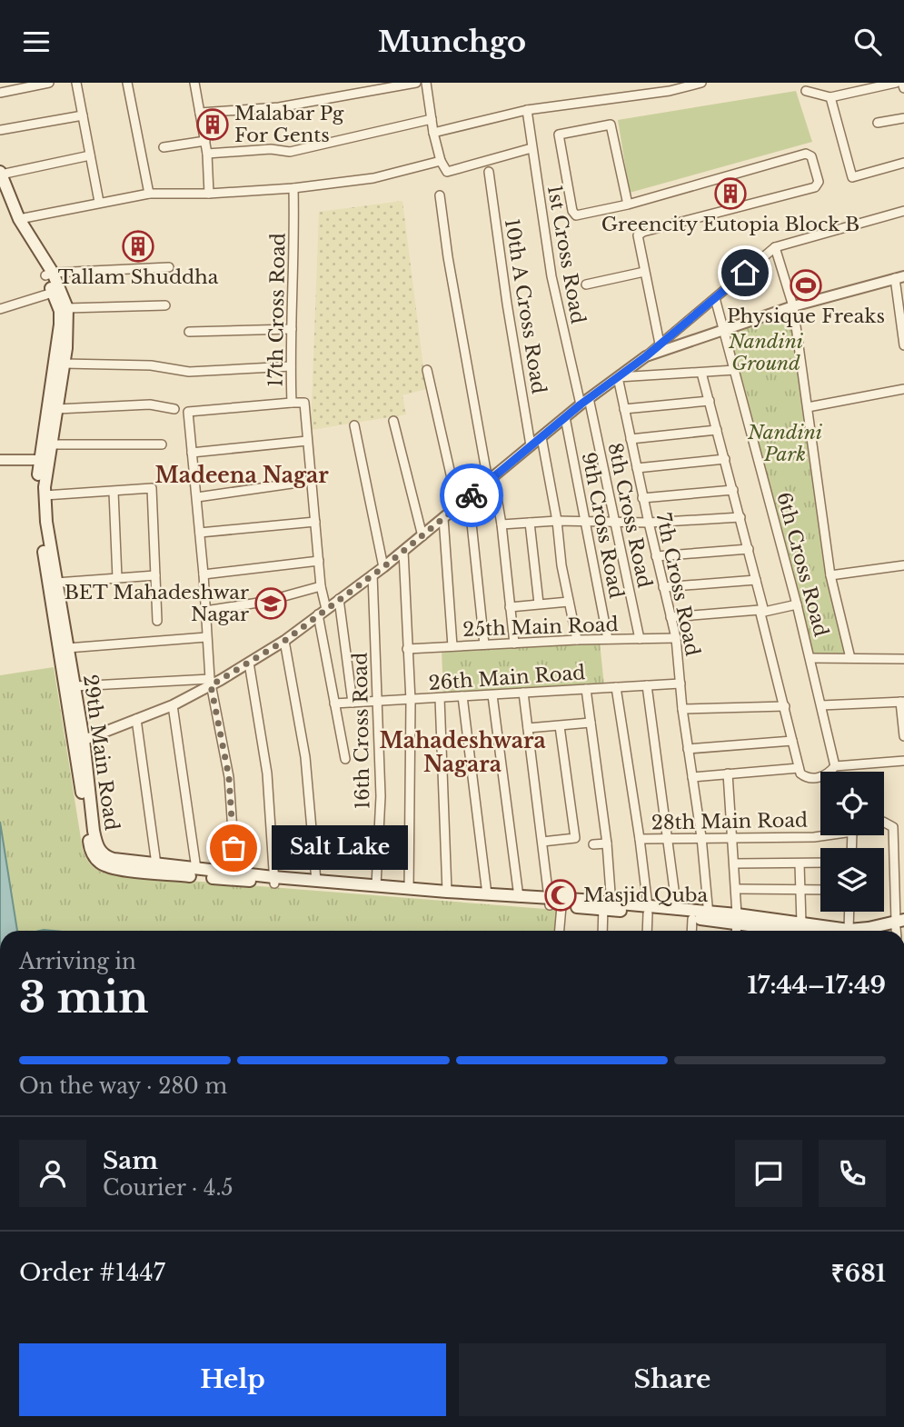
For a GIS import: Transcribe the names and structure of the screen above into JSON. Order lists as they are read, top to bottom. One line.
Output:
{"streets":{"main road":["29th Main Road"],"street":["1st Cross Road","10th A Cross Road","17th Cross Road","8th Cross Road","9th Cross Road","6th Cross Road","7th Cross Road","25th Main Road","26th Main Road","16th Cross Road","28th Main Road"]},"crossings":[["17th Cross Road","26th Main Road"],["8th Cross Road","25th Main Road"],["9th Cross Road","25th Main Road"],["7th Cross Road","25th Main Road"],["7th Cross Road","26th Main Road"],["7th Cross Road","29th Main Road"],["7th Cross Road","28th Main Road"],["26th Main Road","16th Cross Road"],["16th Cross Road","29th Main Road"]],"districts":["Madeena Nagar","Mahadeshwara Nagara"],"parks":["Nandini Ground","Nandini Park"],"places":{"building":["Malabar Pg For Gents","Greencity Eutopia Block B","Tallam Shuddha"],"sports":["Physique Freaks"],"school or university":["BET Mahadeshwar Nagar"],"other":["Salt Lake"],"mosque":["Masjid Quba"]},"page":{"header":"Munchgo","bubble":"Salt Lake","heading":["3 min","Arriving in","17:44–17:49"],"panel":["Sam","Courier · 4.5","Order #1447","₹681"],"bar":"On the way · 280 m","buttons":["Help","Share"]}}
